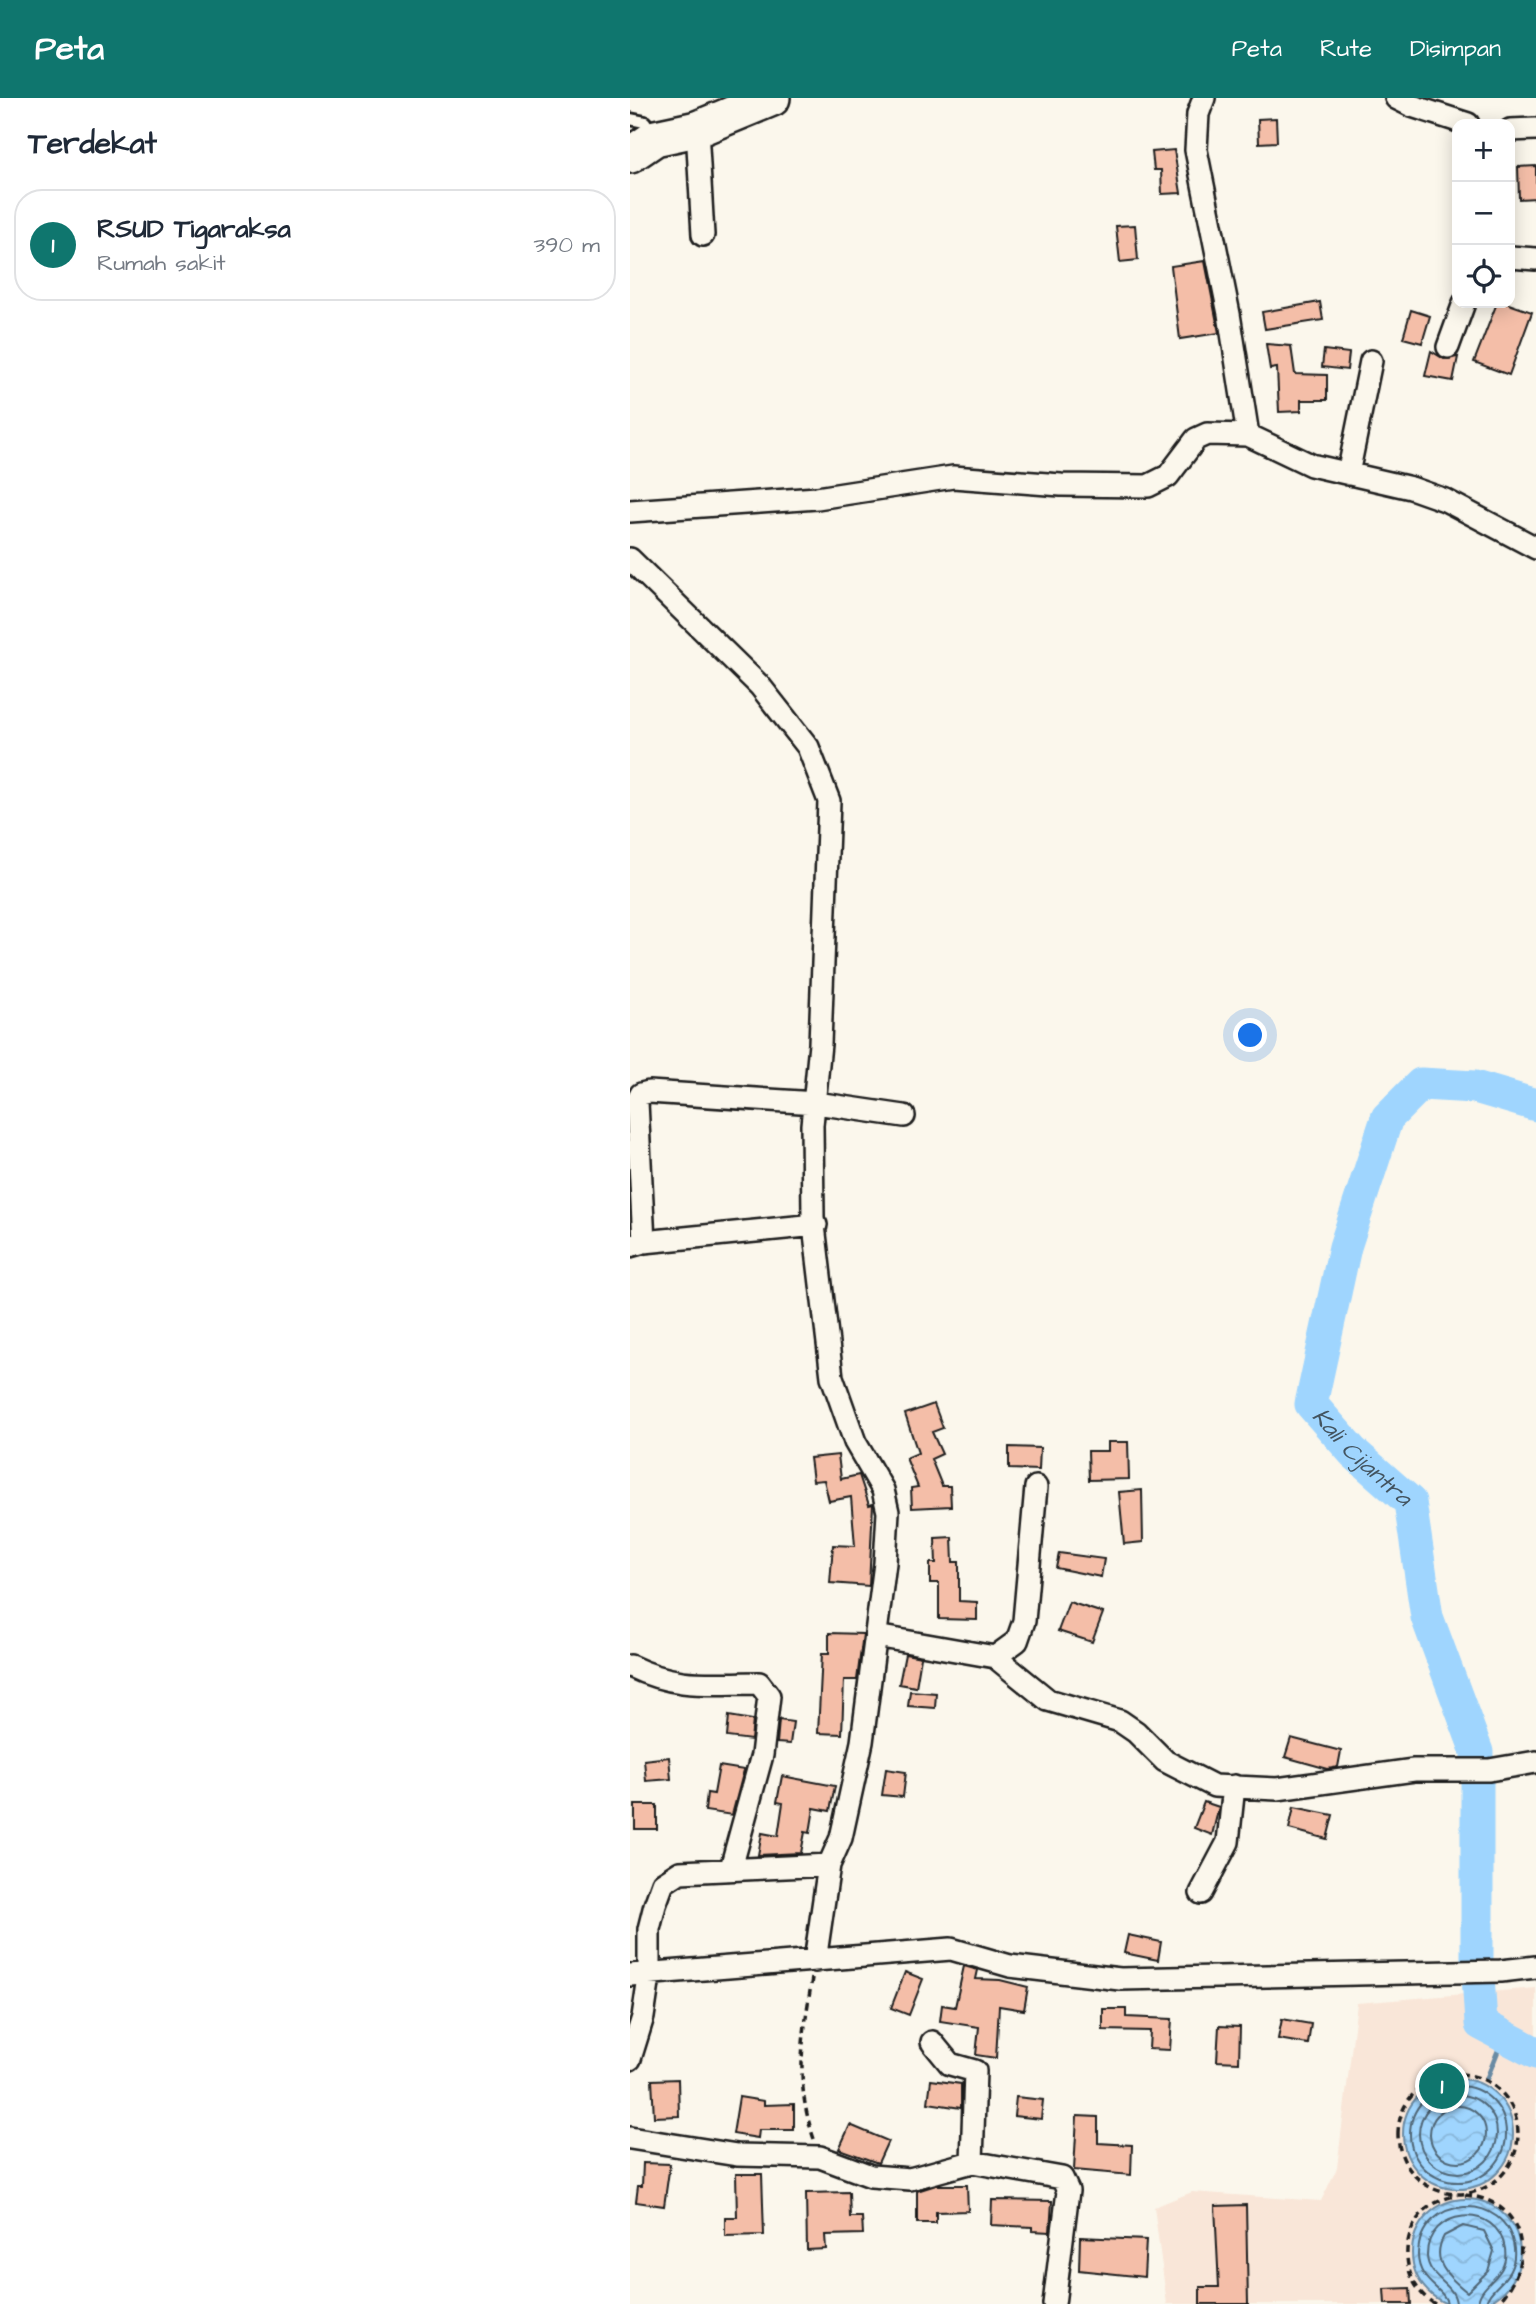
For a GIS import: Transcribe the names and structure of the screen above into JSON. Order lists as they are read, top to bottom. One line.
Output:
{"water":["Kali Cijantra"],"page":{"header":"Peta","nav":["Peta","Rute","Disimpan"],"heading":"Terdekat","map_buttons":["+","−"],"list":[{"mark":"1","name":"RSUD Tigaraksa","note":"Rumah sakit","value":"390 m"}],"pins":"1"}}
